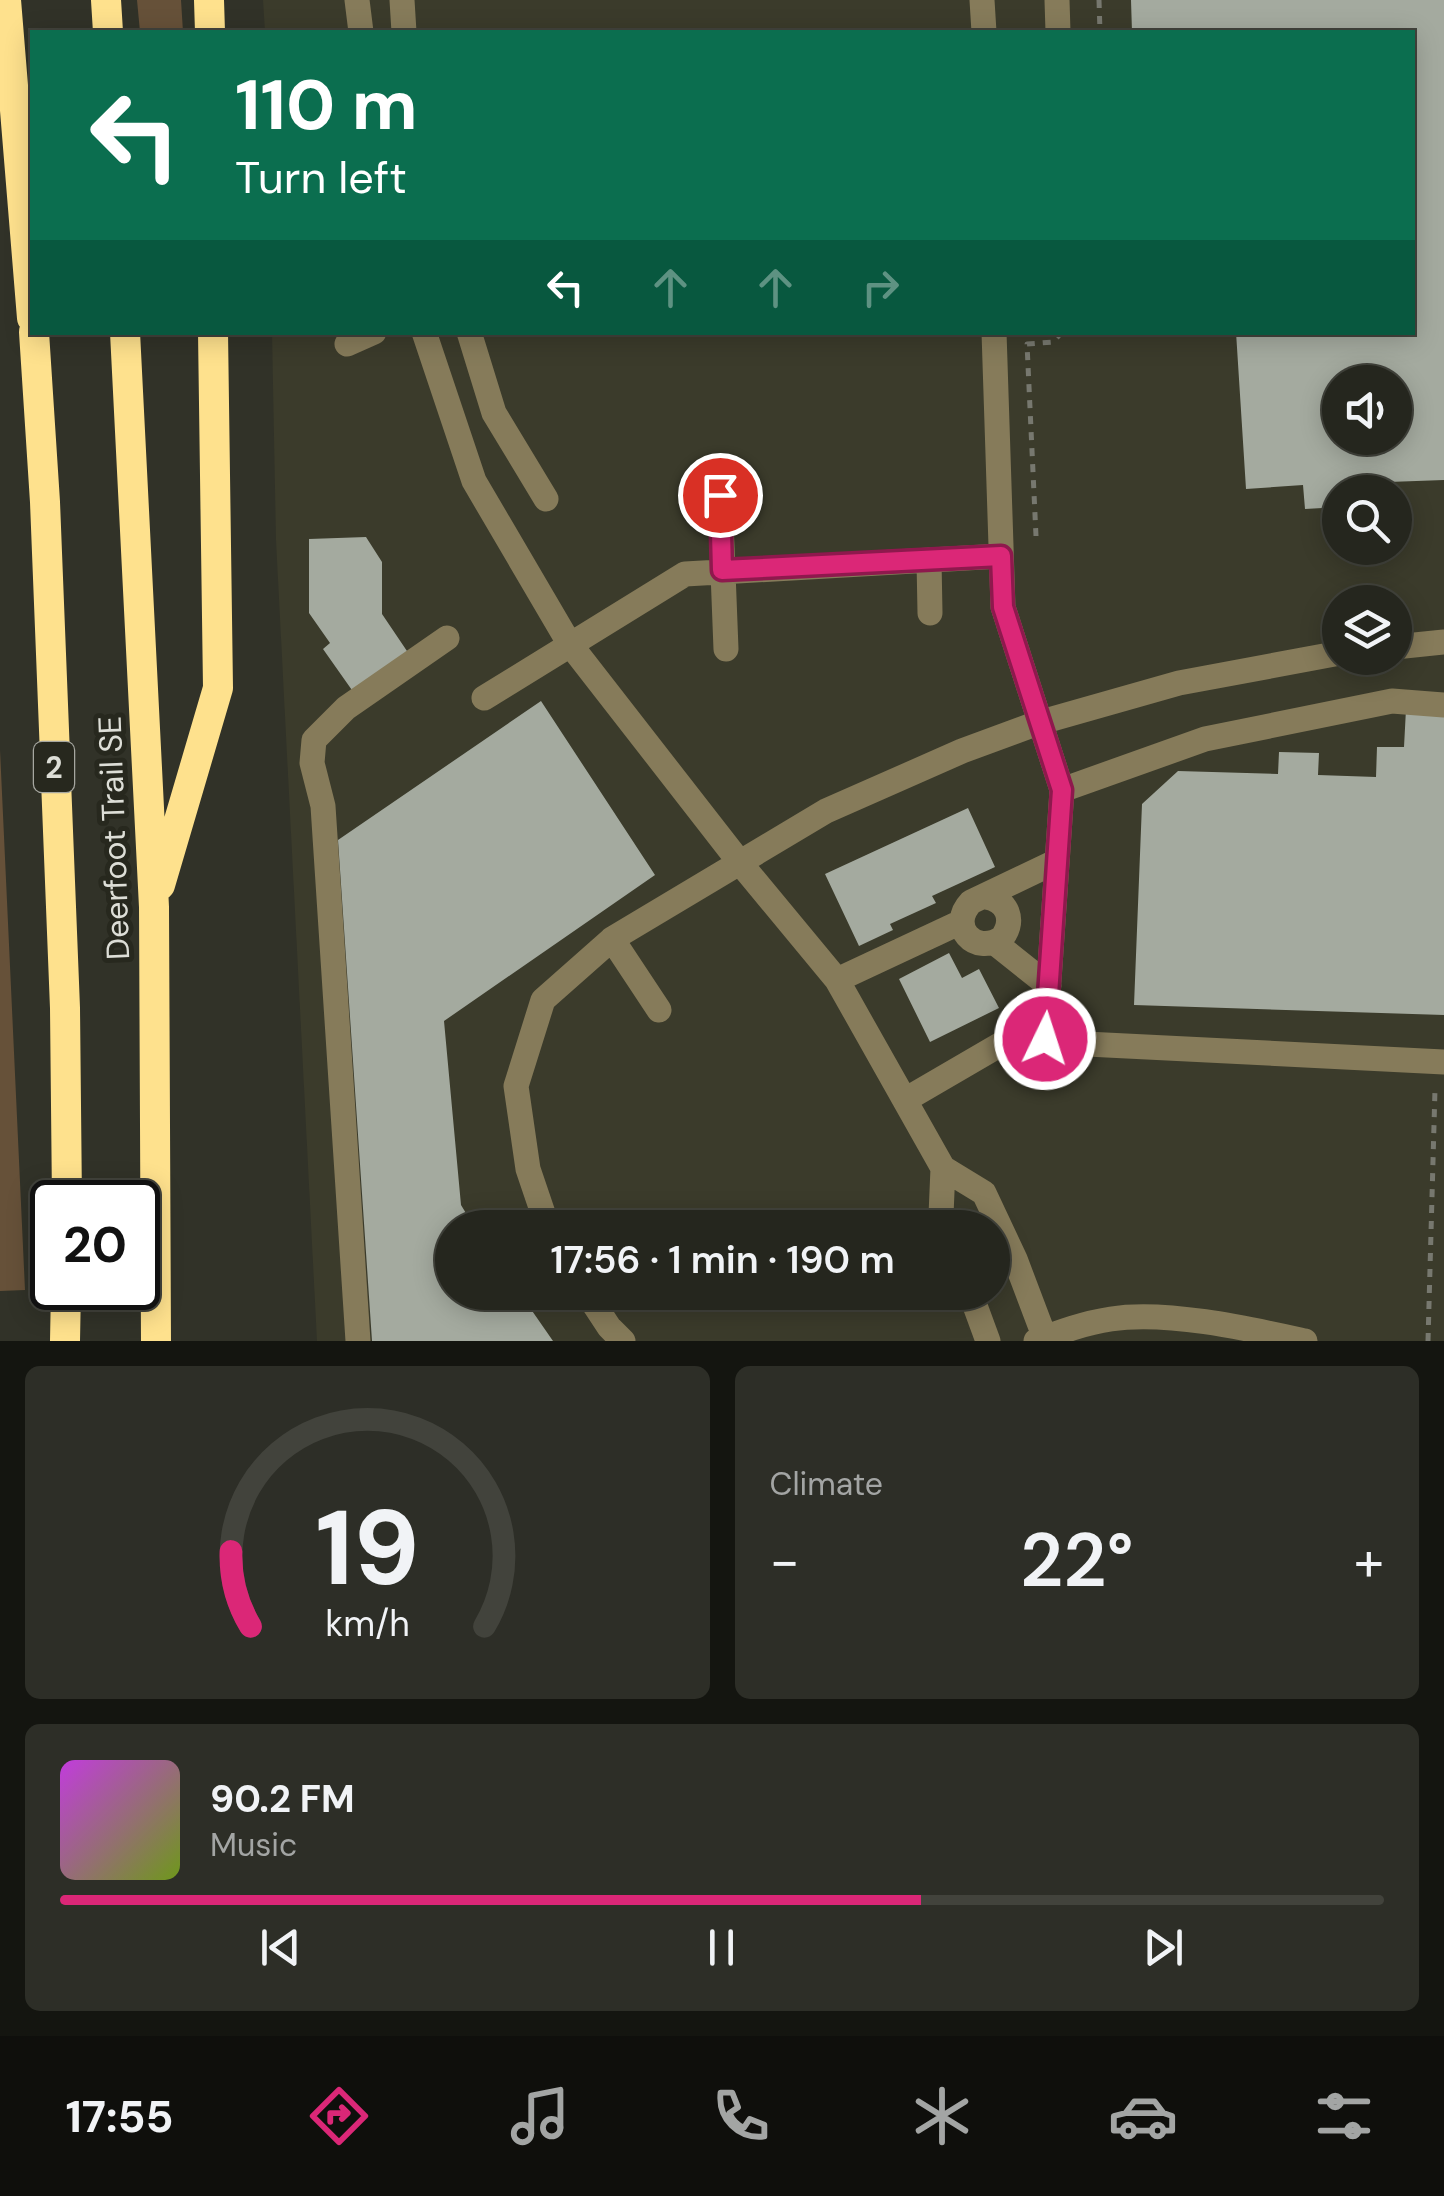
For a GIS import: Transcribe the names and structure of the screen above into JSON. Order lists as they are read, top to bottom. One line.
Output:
{"streets":{"highway":["2","Deerfoot Trail SE"]},"page":{"turn":["110 m","Turn left"],"limit":"20","trip":"17:56 · 1 min · 190 m","tile":"Climate","heat":["−","22°","+"],"song":["90.2 FM","Music"],"tabs":"17:55","gauge":["19","km/h"]}}
